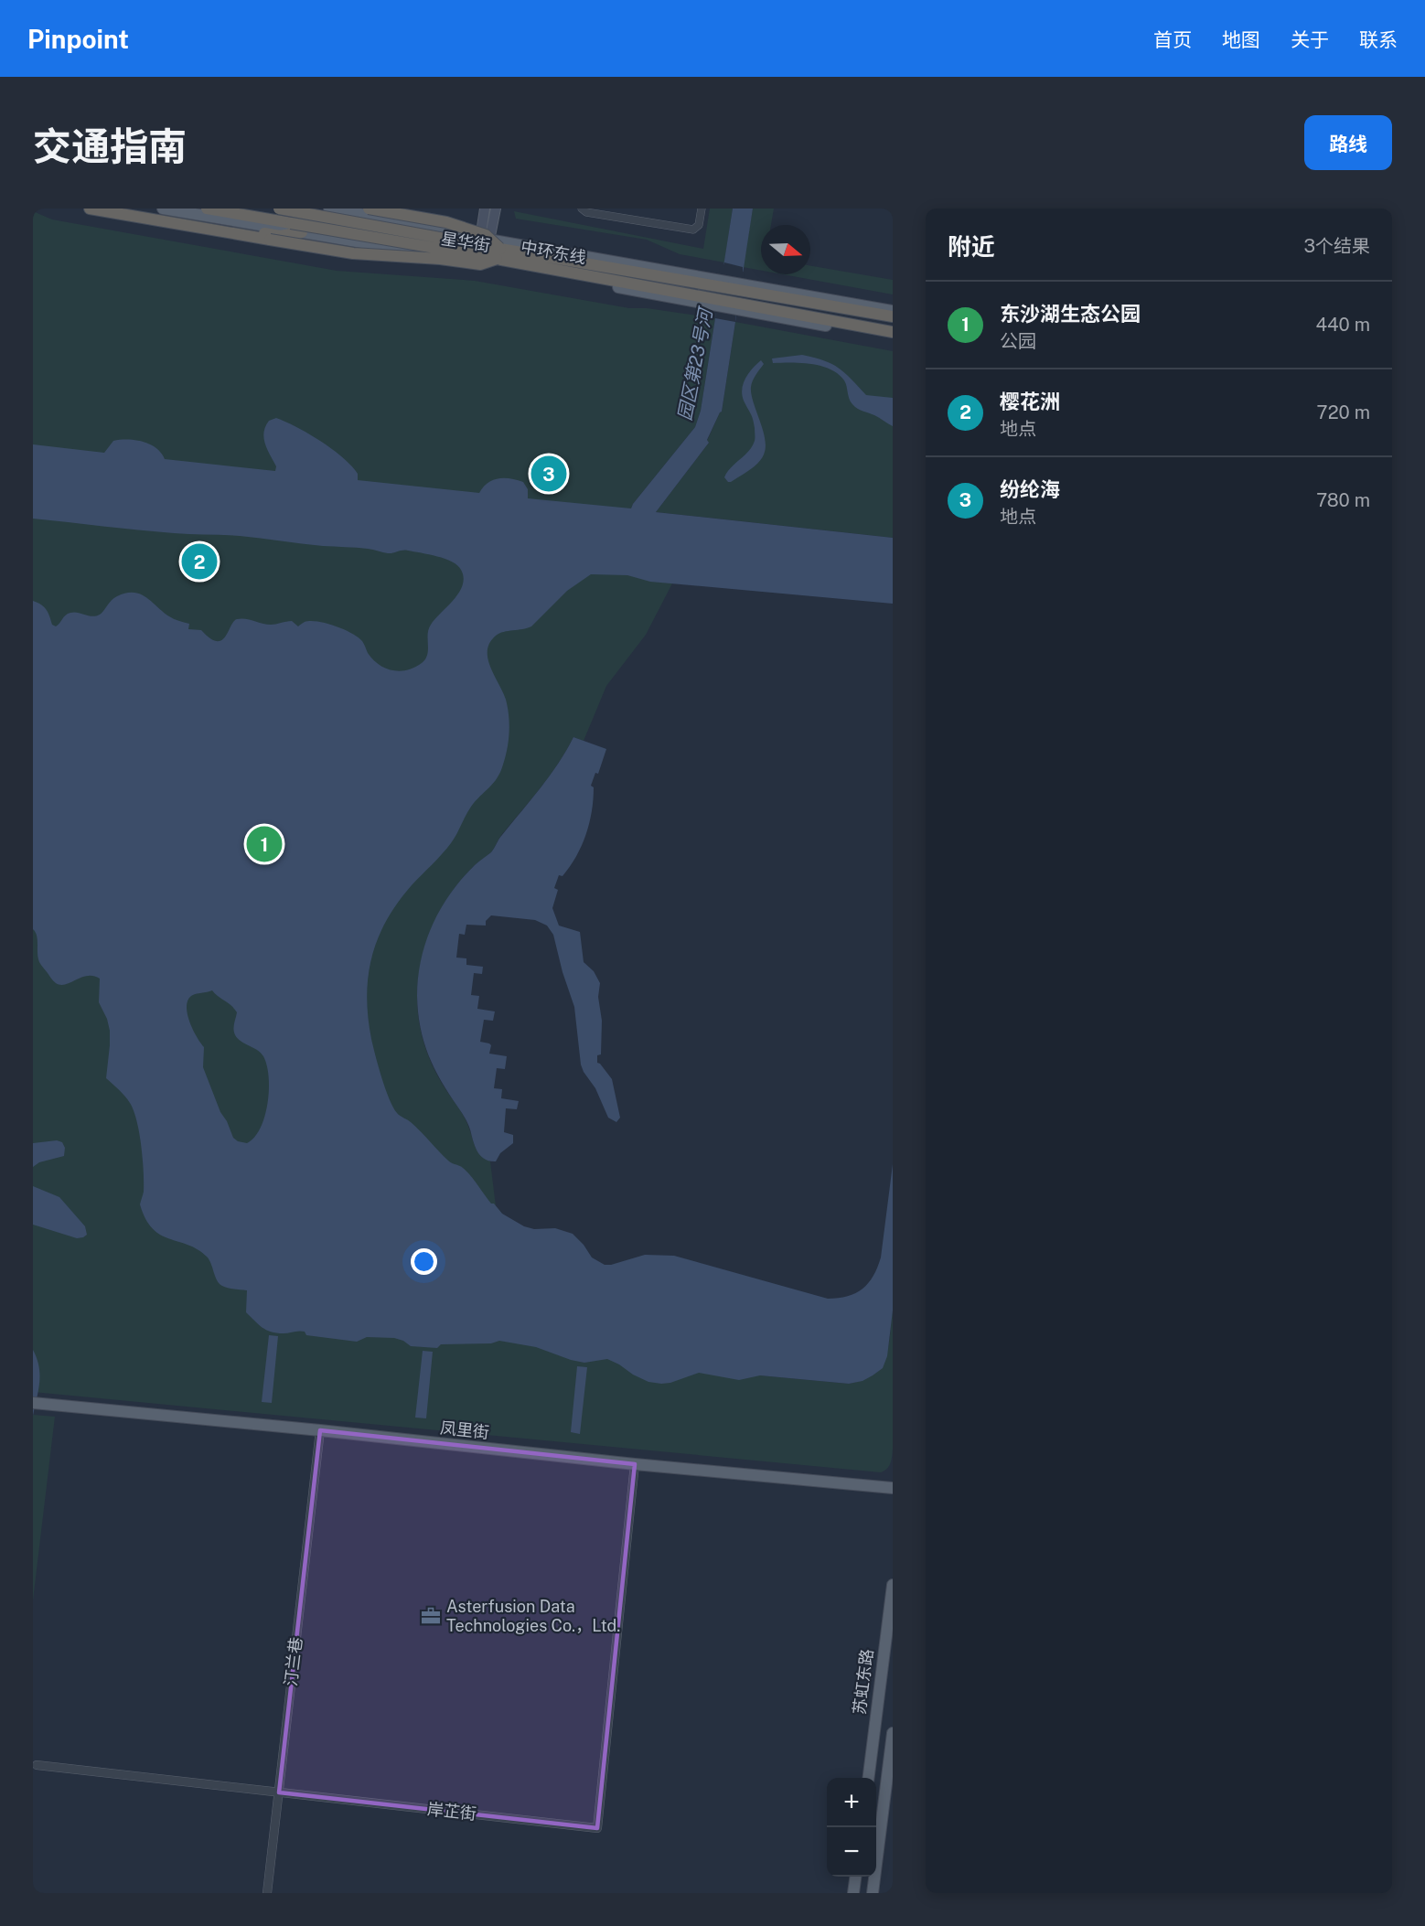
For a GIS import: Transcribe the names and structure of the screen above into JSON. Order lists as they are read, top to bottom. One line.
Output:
{"streets":{"highway":["中环东线"],"main road":["星华街","凤里街","苏虹东路"],"street":["汀兰巷","岸芷街"]},"crossings":[["凤里街","汀兰巷"],["凤里街","岸芷街"],["汀兰巷","岸芷街"]],"water":["园区第23号河"],"places":{"office":["Asterfusion Data Technologies Co.，Ltd."]},"north":"right","page":{"header":"Pinpoint","nav":["首页","地图","关于","联系"],"title":"交通指南","buttons":"路线","heading":["附近","3个结果"],"list":[{"mark":"1","name":"东沙湖生态公园","note":"公园","value":"440 m"},{"mark":"2","name":"樱花洲","note":"地点","value":"720 m"},{"mark":"3","name":"纷纶海","note":"地点","value":"780 m"}],"pins":["3","2","1"],"map_buttons":["+","−"]}}
